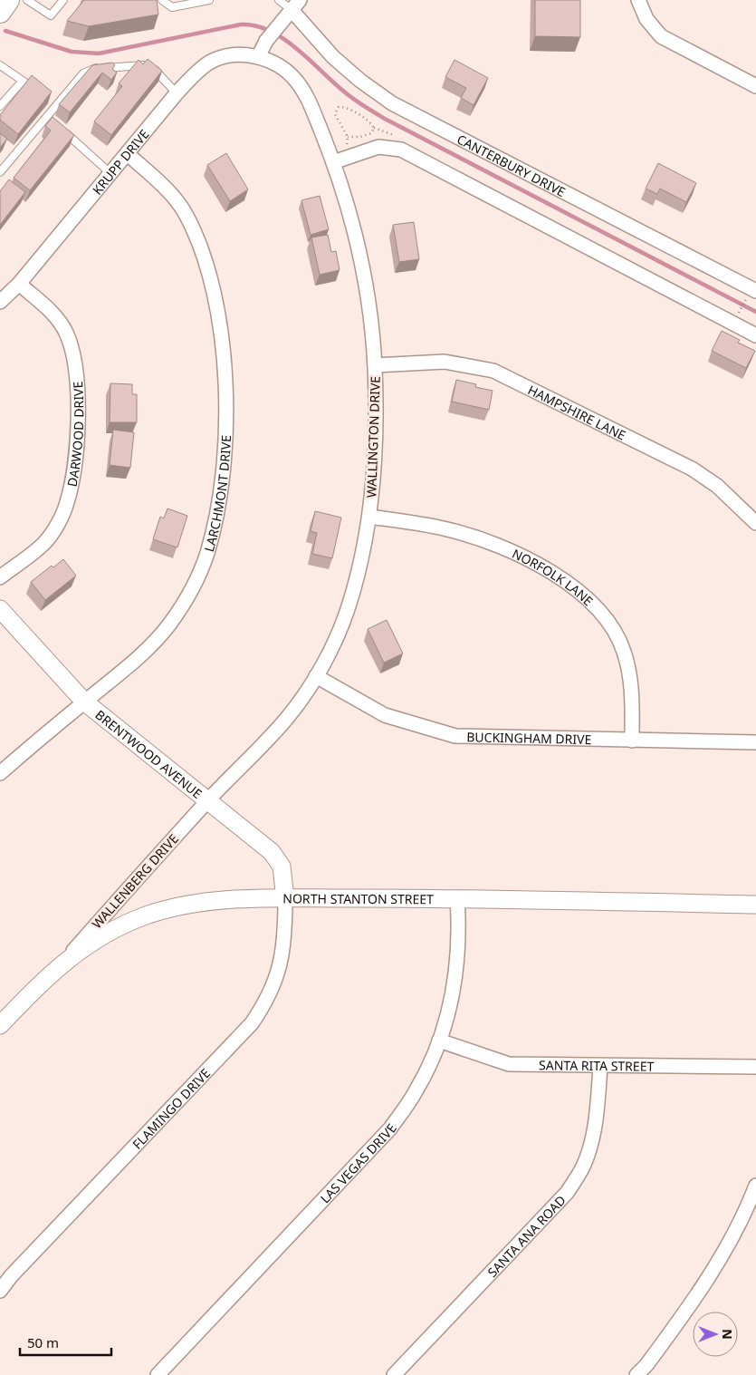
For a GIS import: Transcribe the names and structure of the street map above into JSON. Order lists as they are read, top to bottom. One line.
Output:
{"streets":{"street":["KRUPP DRIVE","CANTERBURY DRIVE","HAMPSHIRE LANE","DARWOOD DRIVE","WALLINGTON DRIVE","LARCHMONT DRIVE","NORFOLK LANE","BUCKINGHAM DRIVE","BRENTWOOD AVENUE","WALLENBERG DRIVE","NORTH STANTON STREET","SANTA RITA STREET","FLAMINGO DRIVE","LAS VEGAS DRIVE","SANTA ANA ROAD"]},"crossings":[["KRUPP DRIVE","DARWOOD DRIVE"],["KRUPP DRIVE","WALLINGTON DRIVE"],["KRUPP DRIVE","LARCHMONT DRIVE"],["HAMPSHIRE LANE","WALLINGTON DRIVE"],["WALLINGTON DRIVE","NORFOLK LANE"],["WALLINGTON DRIVE","BUCKINGHAM DRIVE"],["WALLINGTON DRIVE","BRENTWOOD AVENUE"],["WALLINGTON DRIVE","WALLENBERG DRIVE"],["LARCHMONT DRIVE","BRENTWOOD AVENUE"],["NORFOLK LANE","BUCKINGHAM DRIVE"],["BRENTWOOD AVENUE","WALLENBERG DRIVE"],["BRENTWOOD AVENUE","NORTH STANTON STREET"],["BRENTWOOD AVENUE","FLAMINGO DRIVE"],["WALLENBERG DRIVE","NORTH STANTON STREET"],["NORTH STANTON STREET","FLAMINGO DRIVE"],["NORTH STANTON STREET","LAS VEGAS DRIVE"],["SANTA RITA STREET","LAS VEGAS DRIVE"],["SANTA RITA STREET","SANTA ANA ROAD"]],"scale_bar":"50 m","north":"right"}
